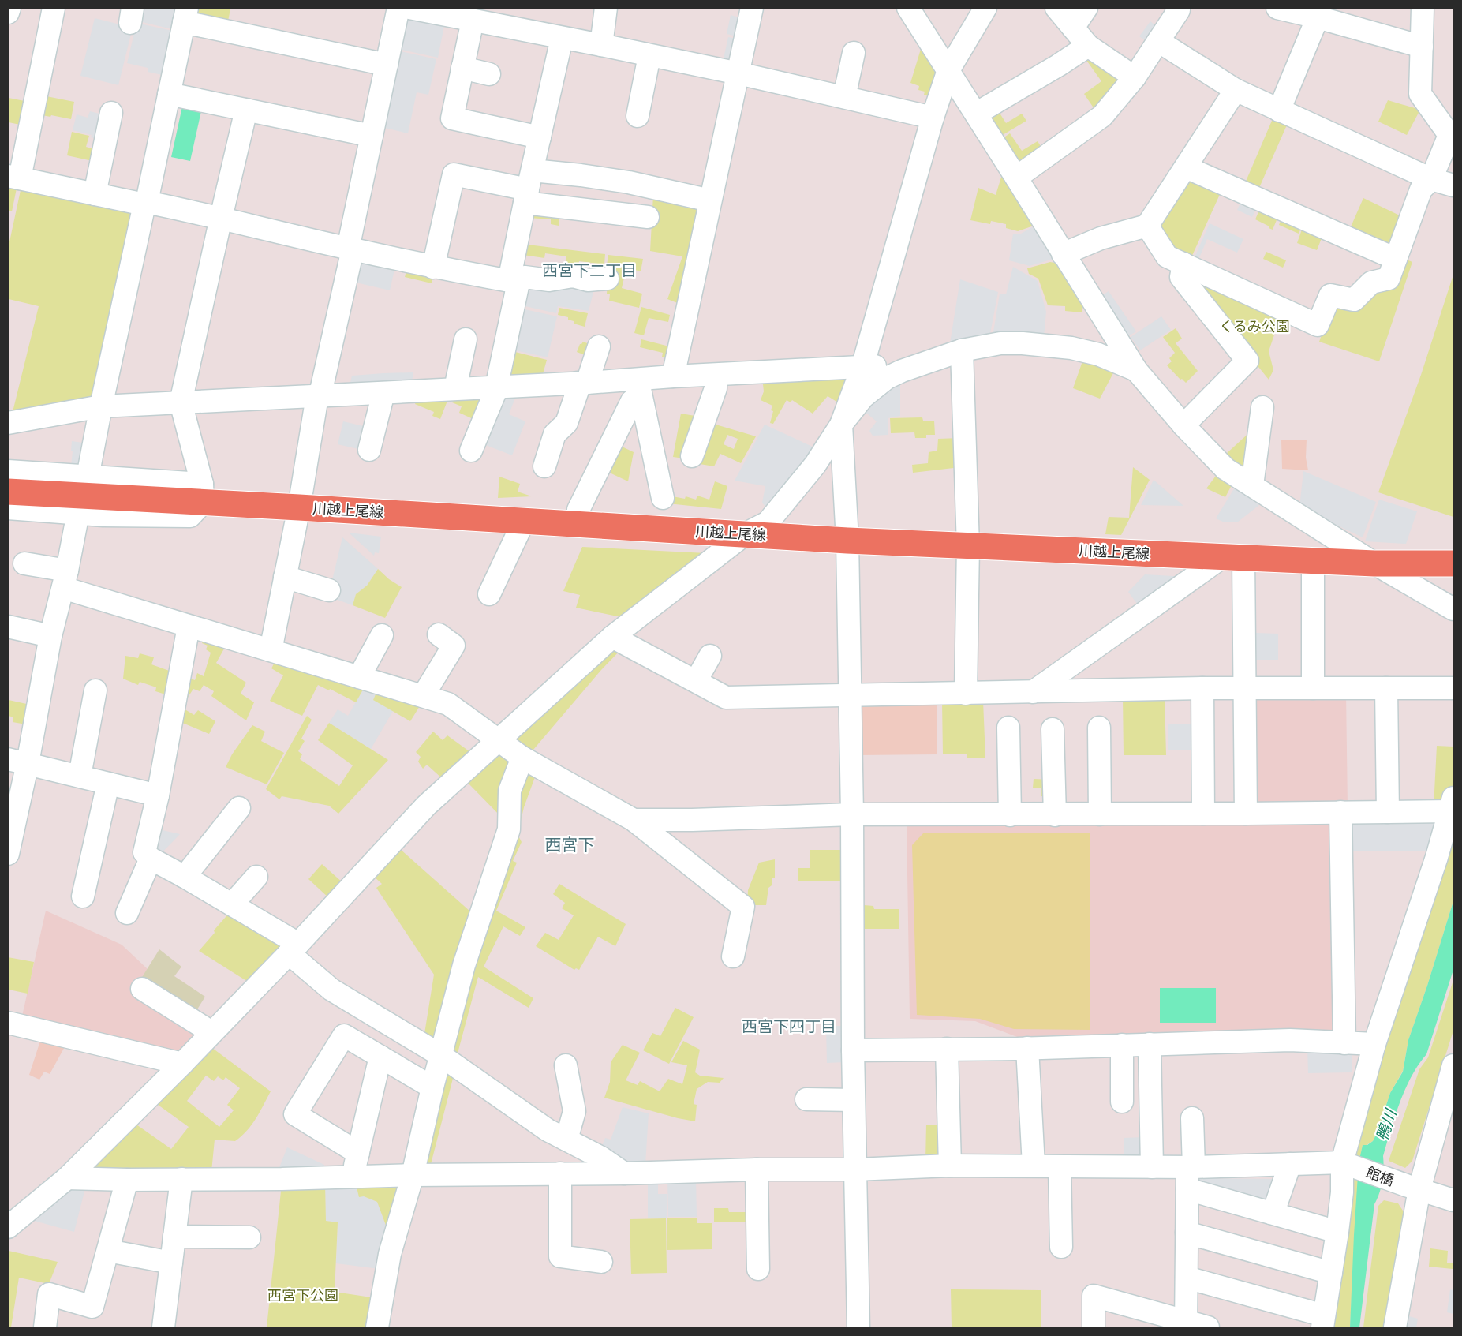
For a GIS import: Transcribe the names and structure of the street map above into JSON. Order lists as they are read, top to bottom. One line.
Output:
{"streets":{"main road":["川越上尾線"],"street":["館橋"]},"districts":["西宮下二丁目","西宮下","西宮下四丁目"],"water":["鴨川"],"parks":["くるみ公園","西宮下公園"]}
